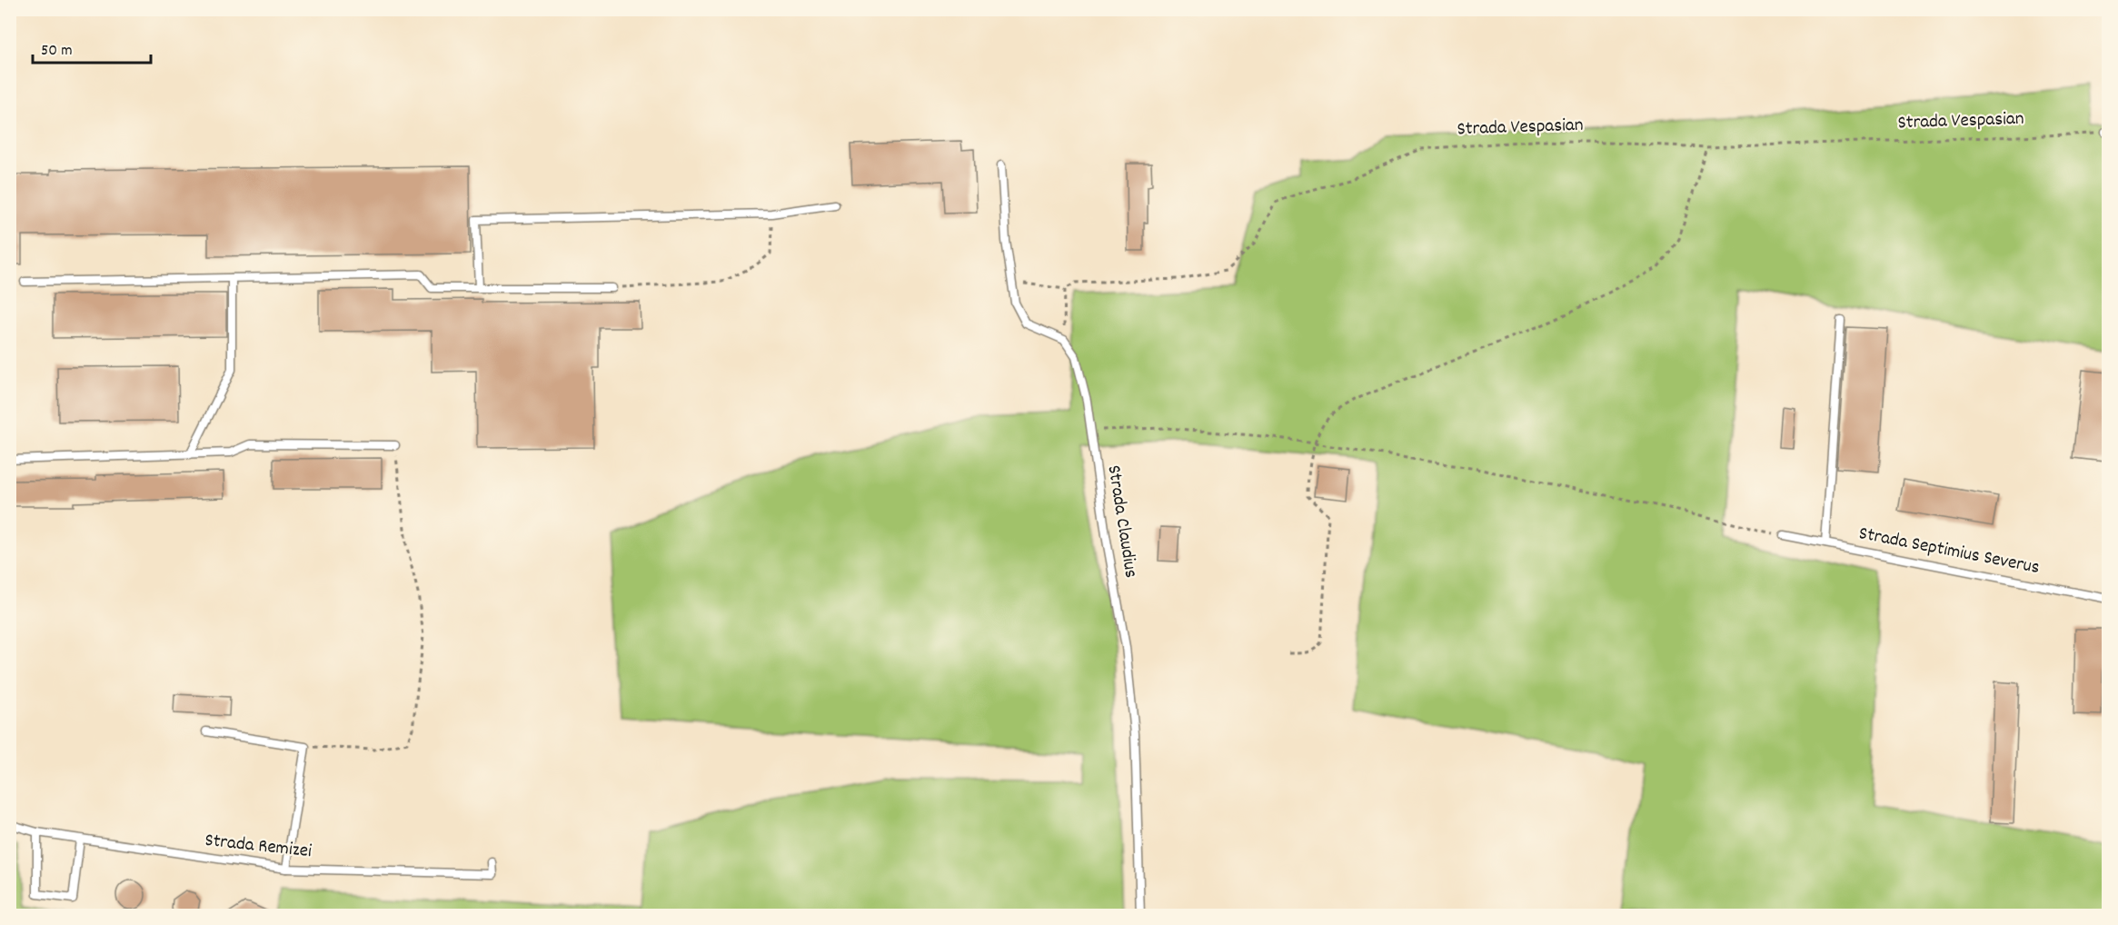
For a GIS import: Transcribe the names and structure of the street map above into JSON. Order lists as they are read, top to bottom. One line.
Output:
{"streets":{"lane":["Strada Claudius","Strada Septimius Severus","Strada Remizei"],"path":["Strada Vespasian"]},"scale_bar":"50 m"}
